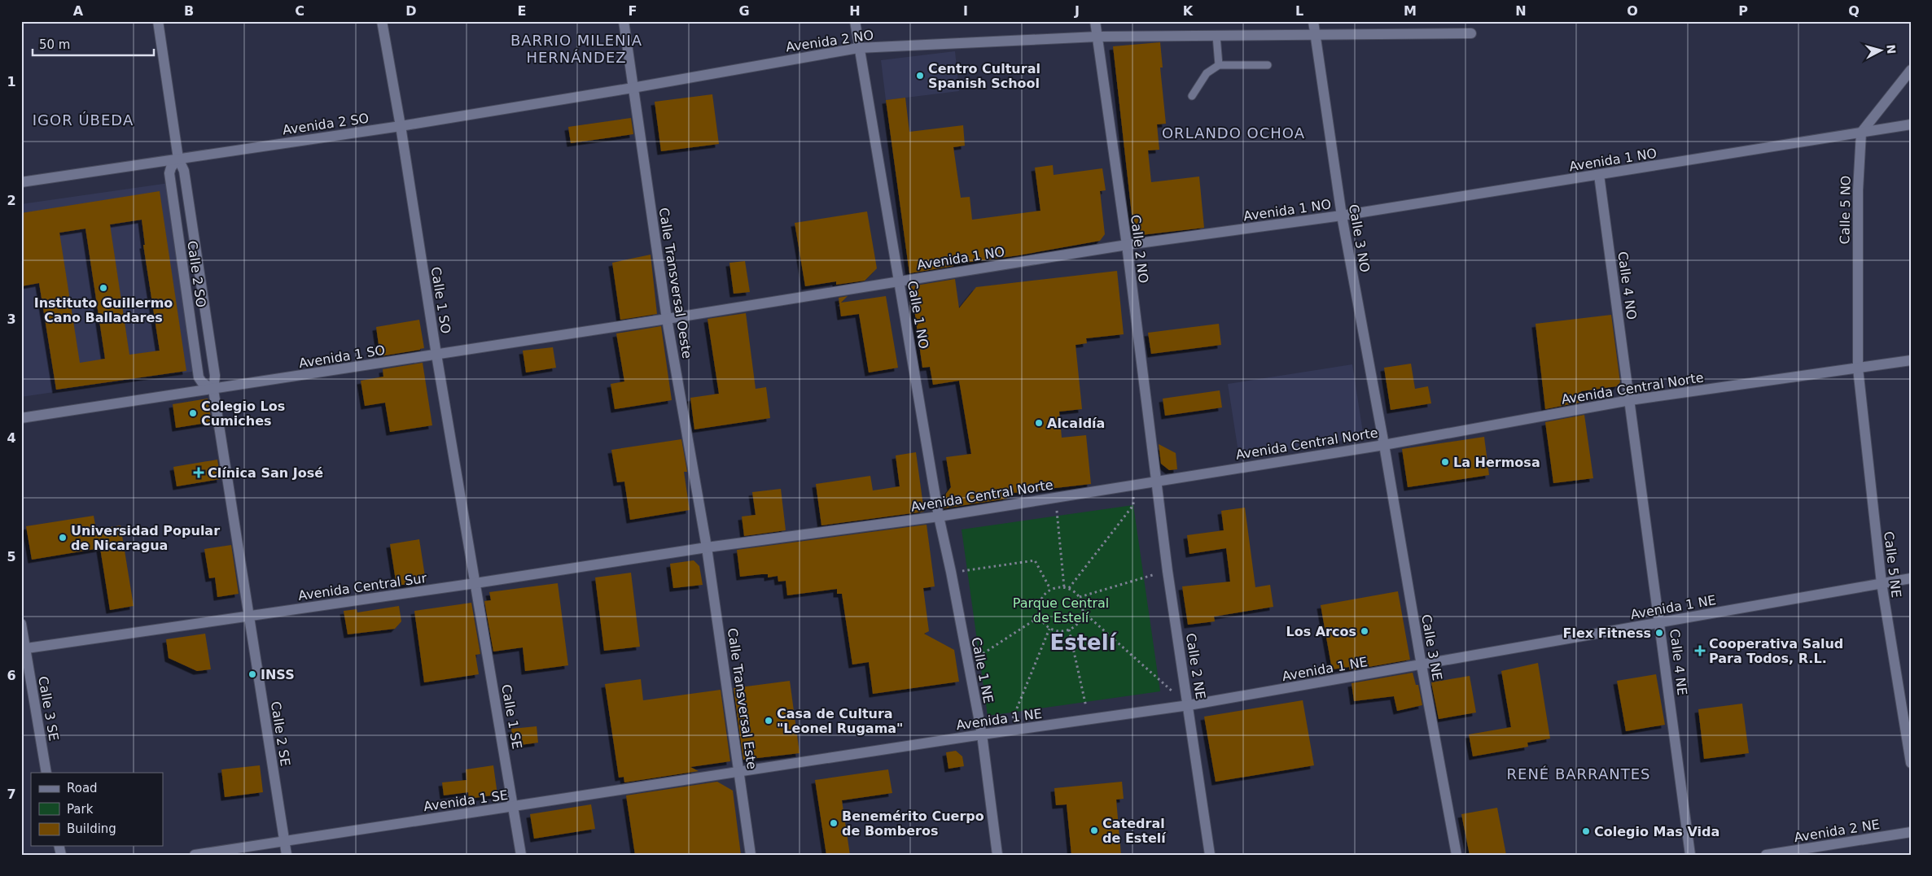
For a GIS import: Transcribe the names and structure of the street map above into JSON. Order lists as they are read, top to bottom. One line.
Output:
{"streets":{"street":["Avenida 2 NO","Avenida 2 SO","Avenida 1 NO","Calle 5 NO","Calle 3 NO","Calle 2 NO","Calle 2 SO","Calle Transversal Oeste","Calle 4 NO","Calle 1 SO","Calle 1 NO","Avenida 1 SO","Avenida Central Norte","Calle 5 NE","Avenida Central Sur","Avenida 1 NE","Calle 3 NE","Calle 4 NE","Calle 2 NE","Calle 1 NE","Calle Transversal Este","Calle 3 SE","Calle 1 SE","Calle 2 SE","Avenida 1 SE","Avenida 2 NE"]},"crossings":[["Avenida 2 NO","Avenida 2 SO"],["Avenida 2 NO","Calle 3 NO"],["Avenida 2 NO","Calle 2 NO"],["Avenida 2 NO","Calle Transversal Oeste"],["Avenida 2 NO","Calle 1 NO"],["Avenida 2 SO","Calle 2 SO"],["Avenida 2 SO","Calle Transversal Oeste"],["Avenida 2 SO","Calle 1 SO"],["Avenida 1 NO","Calle 5 NO"],["Avenida 1 NO","Calle 3 NO"],["Avenida 1 NO","Calle 2 NO"],["Avenida 1 NO","Calle Transversal Oeste"],["Avenida 1 NO","Calle 4 NO"],["Avenida 1 NO","Calle 1 NO"],["Avenida 1 NO","Avenida 1 SO"],["Calle 5 NO","Avenida Central Norte"],["Calle 5 NO","Calle 5 NE"],["Calle 3 NO","Avenida Central Norte"],["Calle 3 NO","Calle 3 NE"],["Calle 2 NO","Avenida Central Norte"],["Calle 2 NO","Calle 2 NE"],["Calle 2 SO","Avenida 1 SO"],["Calle 2 SO","Avenida Central Sur"],["Calle 2 SO","Calle 2 SE"],["Calle Transversal Oeste","Avenida 1 SO"],["Calle Transversal Oeste","Avenida Central Norte"],["Calle Transversal Oeste","Avenida Central Sur"],["Calle Transversal Oeste","Calle Transversal Este"],["Calle 4 NO","Avenida Central Norte"],["Calle 4 NO","Calle 4 NE"],["Calle 1 SO","Avenida 1 SO"],["Calle 1 SO","Avenida Central Sur"],["Calle 1 SO","Calle 1 SE"],["Calle 1 NO","Avenida Central Norte"],["Calle 1 NO","Calle 1 NE"],["Avenida Central Norte","Calle 5 NE"],["Avenida Central Norte","Avenida Central Sur"],["Avenida Central Norte","Calle 3 NE"],["Avenida Central Norte","Calle 4 NE"],["Avenida Central Norte","Calle 2 NE"],["Avenida Central Norte","Calle 1 NE"],["Avenida Central Norte","Calle Transversal Este"],["Calle 5 NE","Avenida 1 NE"],["Avenida Central Sur","Calle Transversal Este"],["Avenida Central Sur","Calle 3 SE"],["Avenida Central Sur","Calle 1 SE"],["Avenida Central Sur","Calle 2 SE"],["Avenida 1 NE","Calle 3 NE"],["Avenida 1 NE","Calle 4 NE"],["Avenida 1 NE","Calle 2 NE"],["Avenida 1 NE","Calle 1 NE"],["Avenida 1 NE","Calle Transversal Este"],["Avenida 1 NE","Avenida 1 SE"],["Calle Transversal Este","Avenida 1 SE"],["Calle 1 SE","Avenida 1 SE"],["Calle 2 SE","Avenida 1 SE"]],"districts":["BARRIO MILENIA HERNÁNDEZ","IGOR ÚBEDA","ORLANDO OCHOA","Estelí","RENÉ BARRANTES"],"parks":["Parque Central de Estelí"],"places":{"other":["Centro Cultural Spanish School","Instituto Guillermo Cano Balladares","Colegio Los Cumiches","Alcaldía","La Hermosa","Universidad Popular de Nicaragua","Los Arcos","Flex Fitness","INSS","Casa de Cultura \"Leonel Rugama\"","Benemérito Cuerpo de Bomberos","Catedral de Estelí","Colegio Mas Vida"],"health":["Clínica San José","Cooperativa Salud Para Todos, R.L."]},"legend":["Road","Park","Building"],"scale_bar":"50 m","north":"right","grid":{"columns":["A","B","C","D","E","F","G","H","I","J","K","L","M","N","O","P","Q"],"rows":["1","2","3","4","5","6","7"]}}
